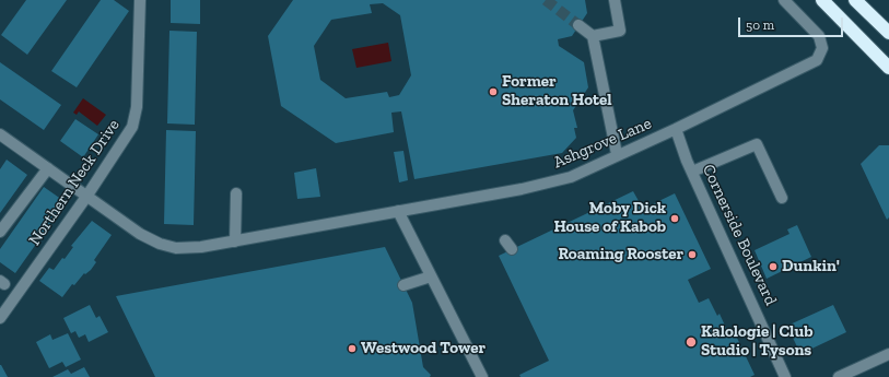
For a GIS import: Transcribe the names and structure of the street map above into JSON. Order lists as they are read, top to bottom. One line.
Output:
{"streets":{"street":["Ashgrove Lane","Northern Neck Drive","Cornerside Boulevard"]},"crossings":[["Ashgrove Lane","Northern Neck Drive"],["Ashgrove Lane","Cornerside Boulevard"]],"places":["Former Sheraton Hotel","Moby Dick House of Kabob","Roaming Rooster","Dunkin'","Kalologie | Club Studio | Tysons","Westwood Tower"],"scale_bar":"50 m"}
